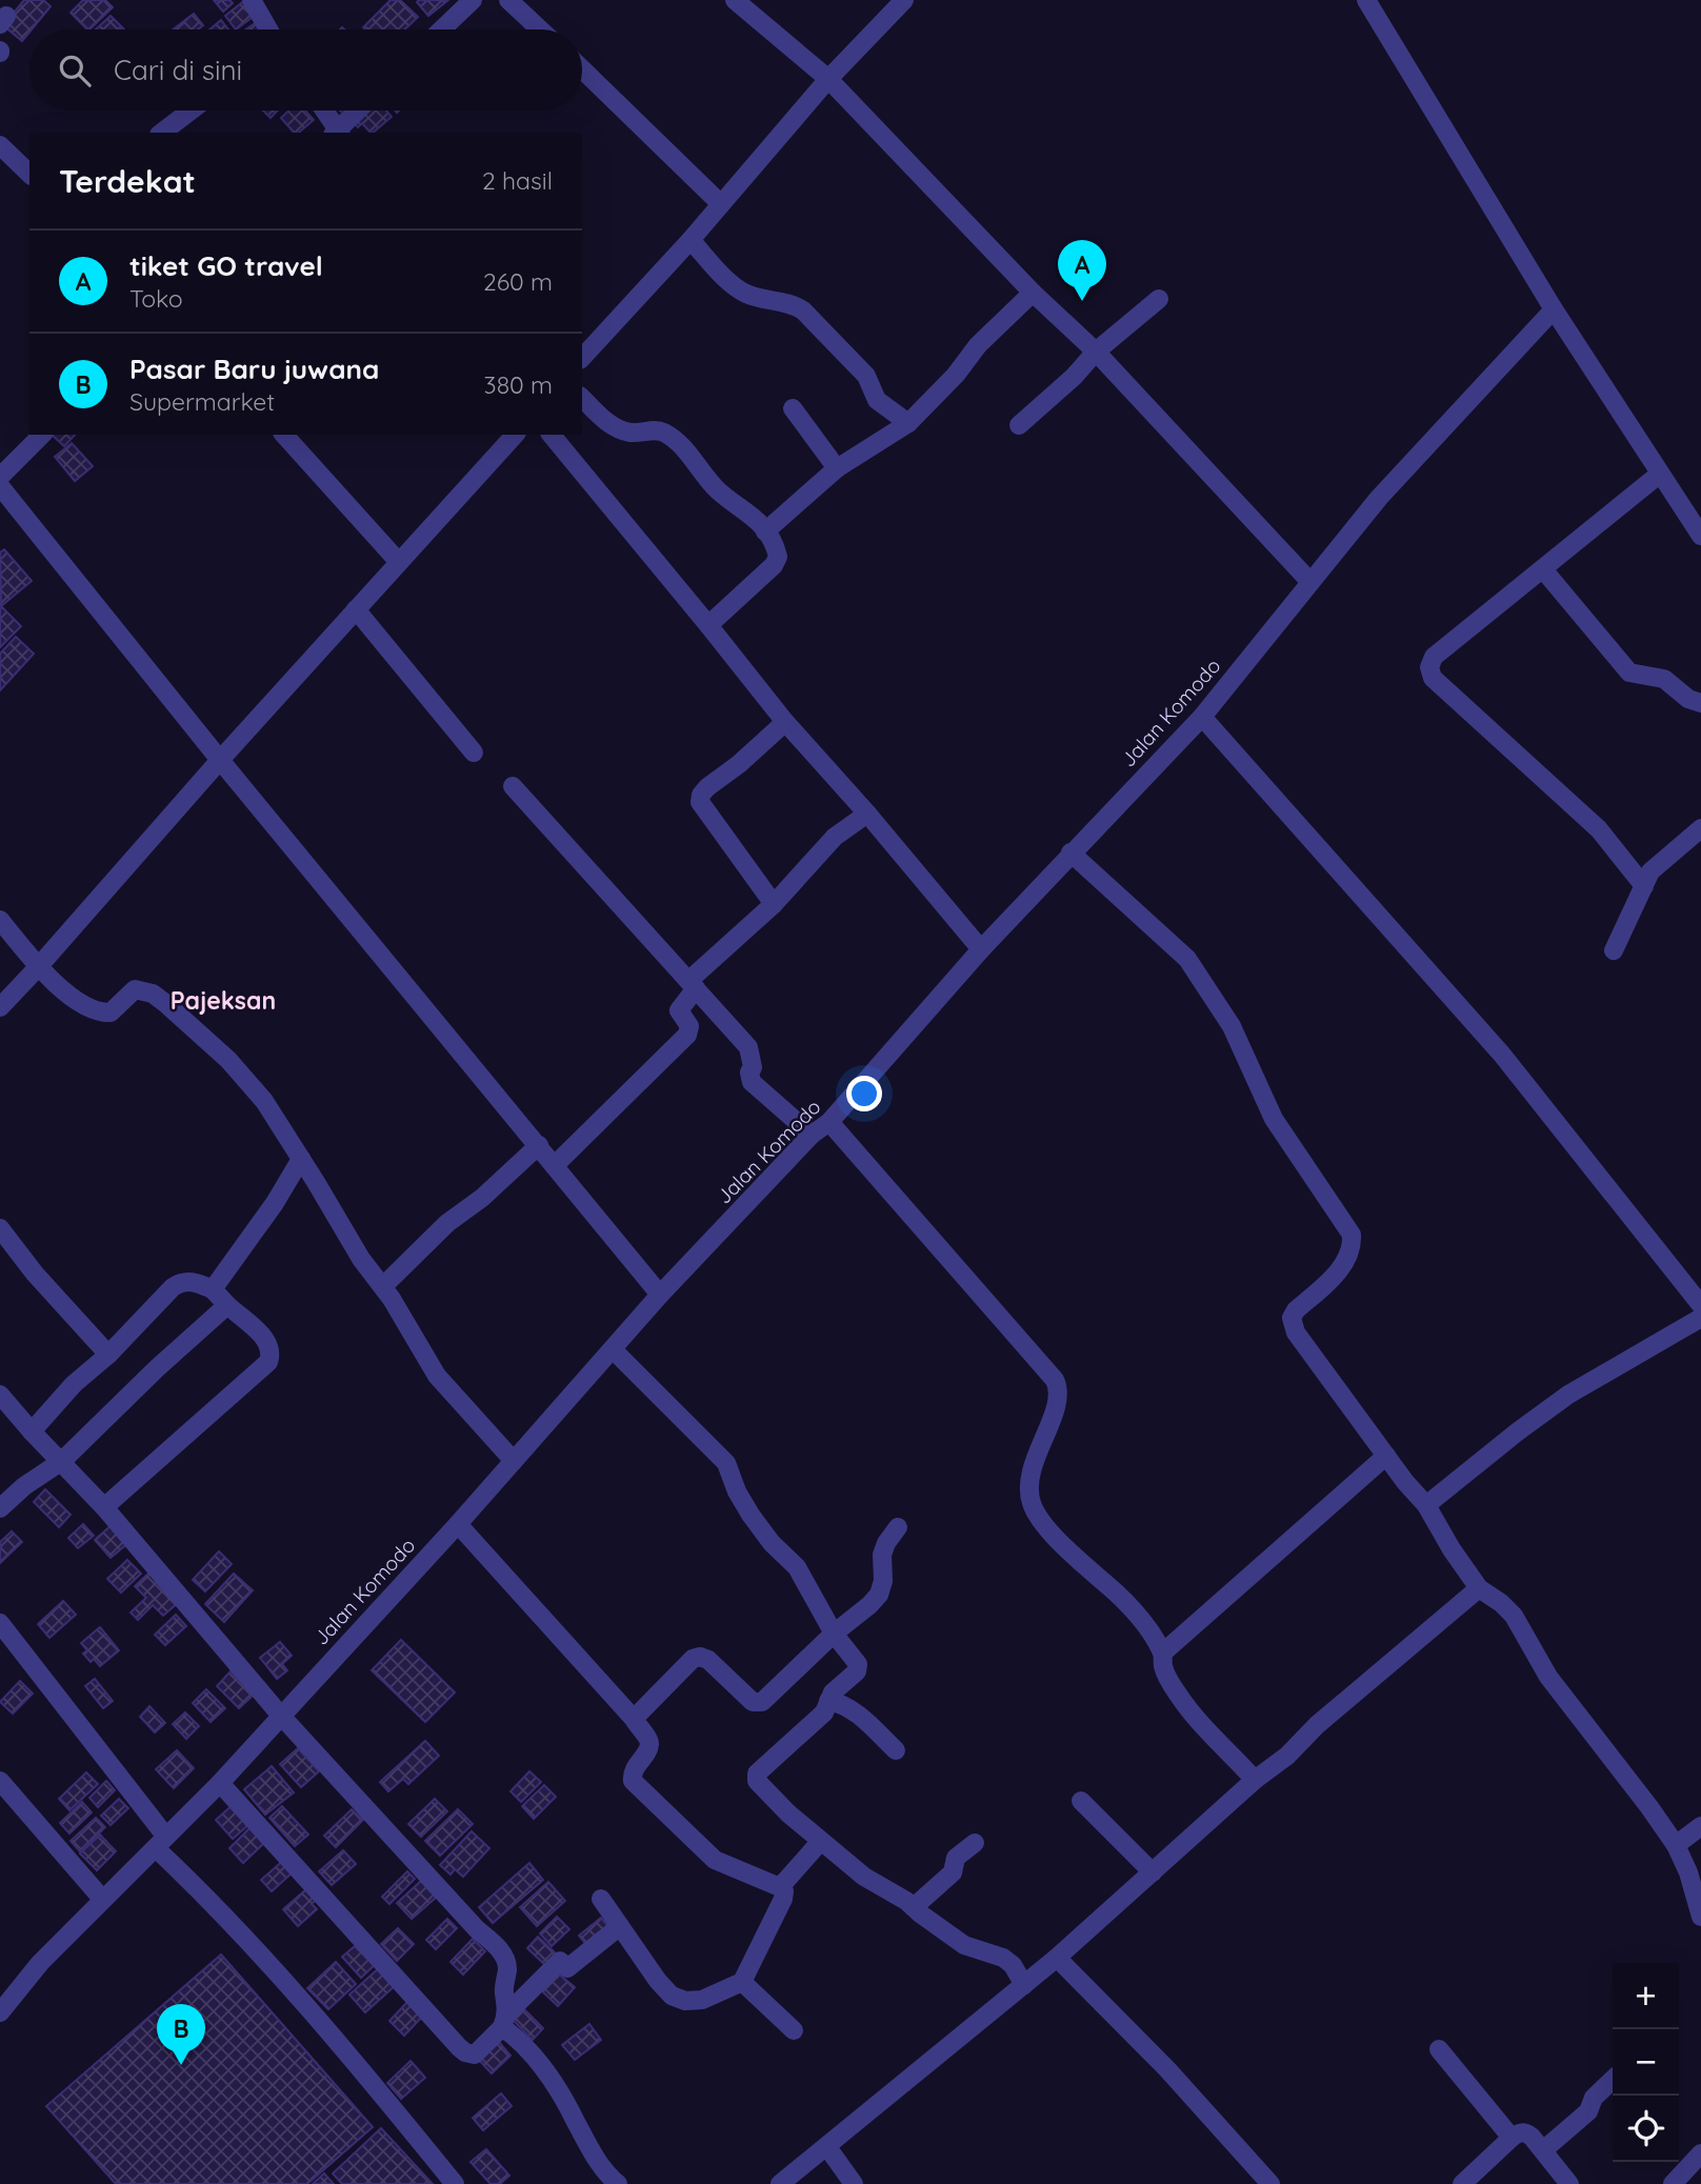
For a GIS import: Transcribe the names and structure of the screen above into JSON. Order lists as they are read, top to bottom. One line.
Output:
{"streets":{"street":["Jalan Komodo"]},"districts":["Pajeksan"],"page":{"search":"Cari di sini","heading":["Terdekat","2 hasil"],"list":[{"mark":"A","name":"tiket GO travel","note":"Toko","value":"260 m"},{"mark":"B","name":"Pasar Baru juwana","note":"Supermarket","value":"380 m"}],"pins":["A","B"],"map_buttons":["+","−"]}}
